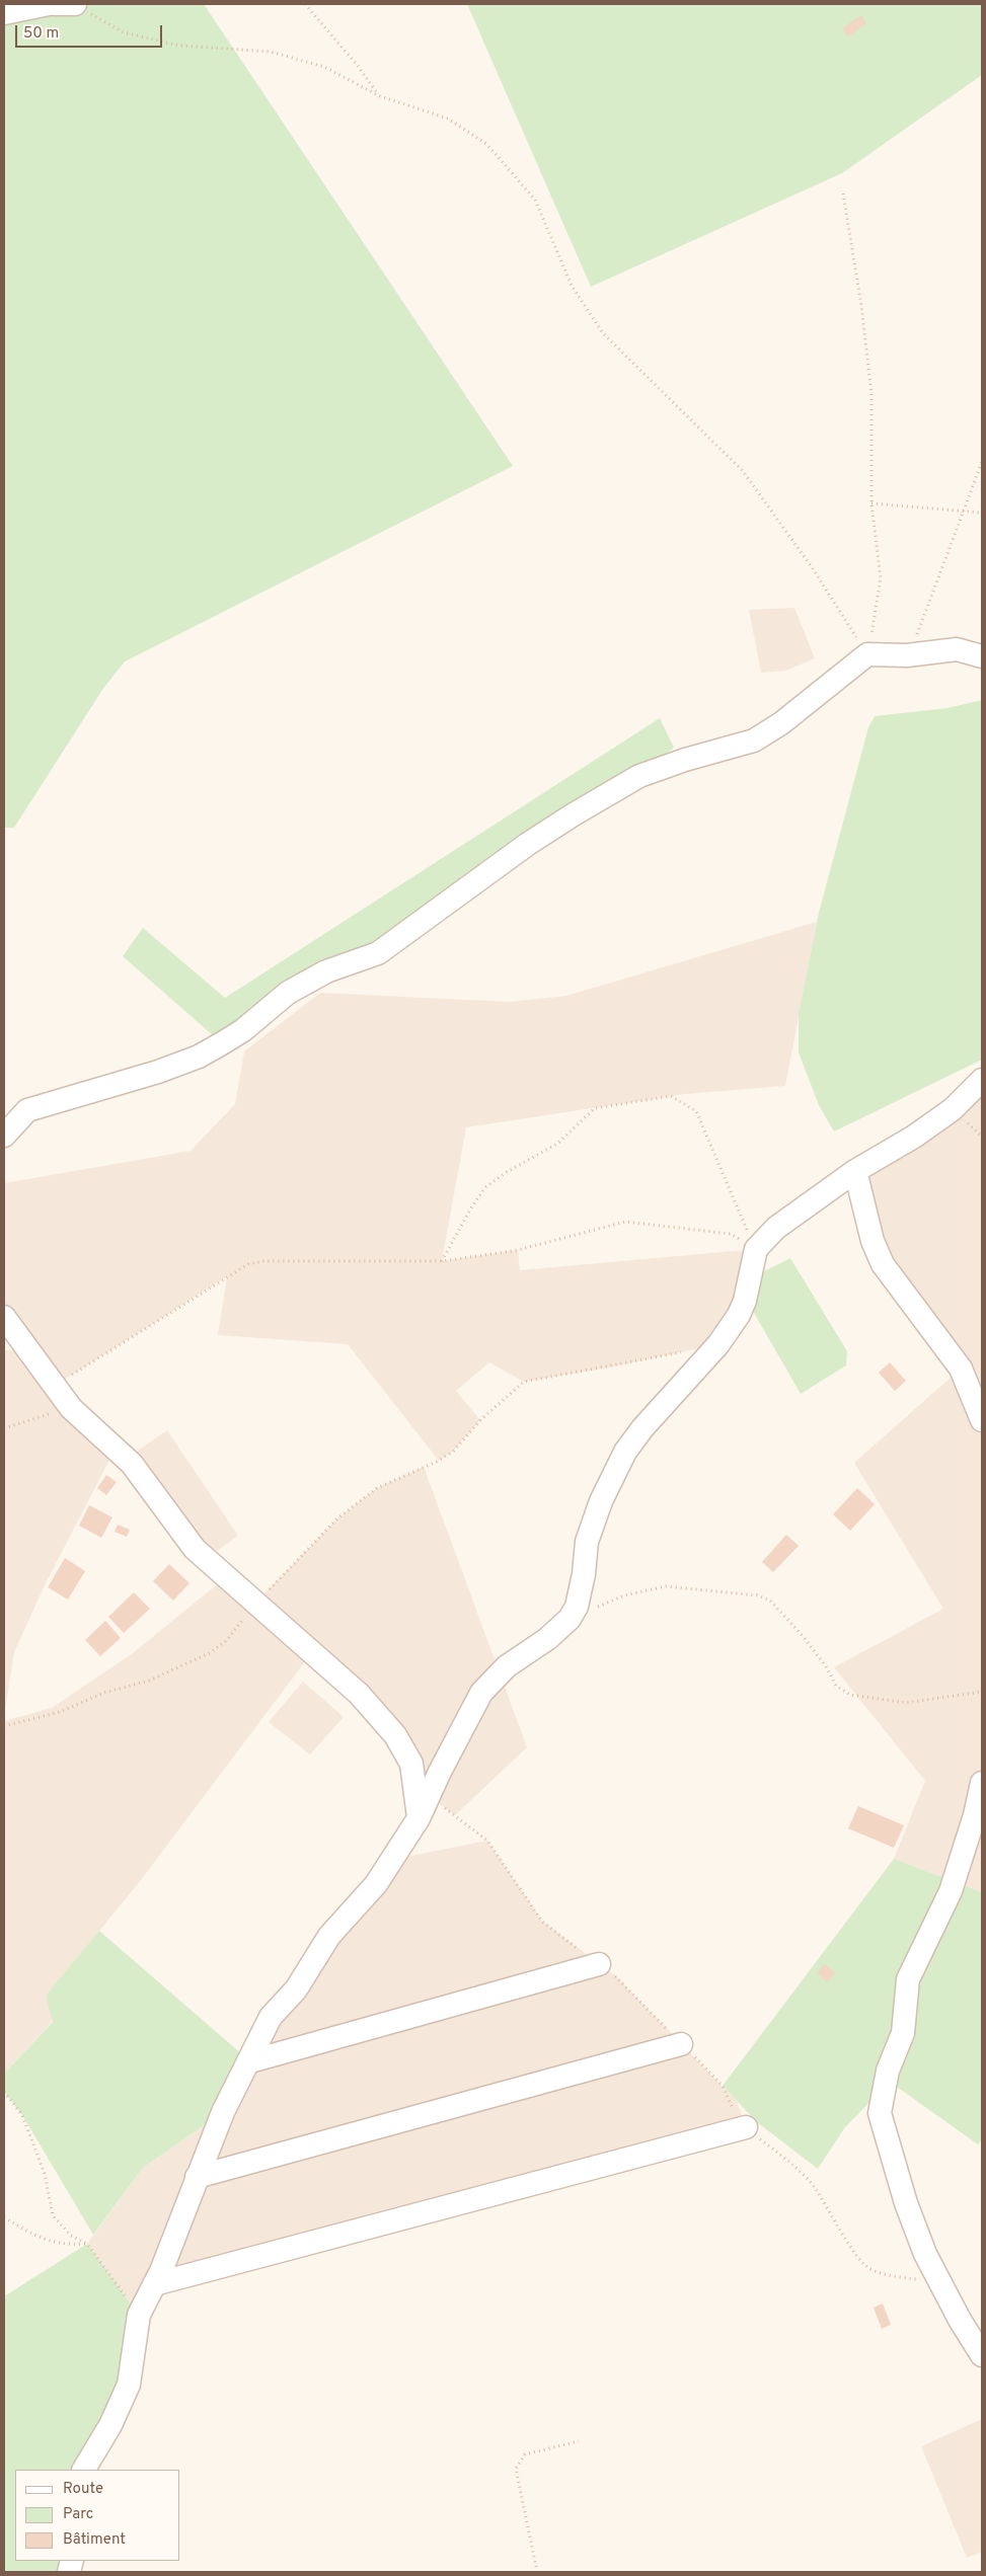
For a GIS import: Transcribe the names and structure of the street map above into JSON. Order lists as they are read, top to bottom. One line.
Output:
{"legend":["Route","Parc","Bâtiment"],"scale_bar":"50 m"}
